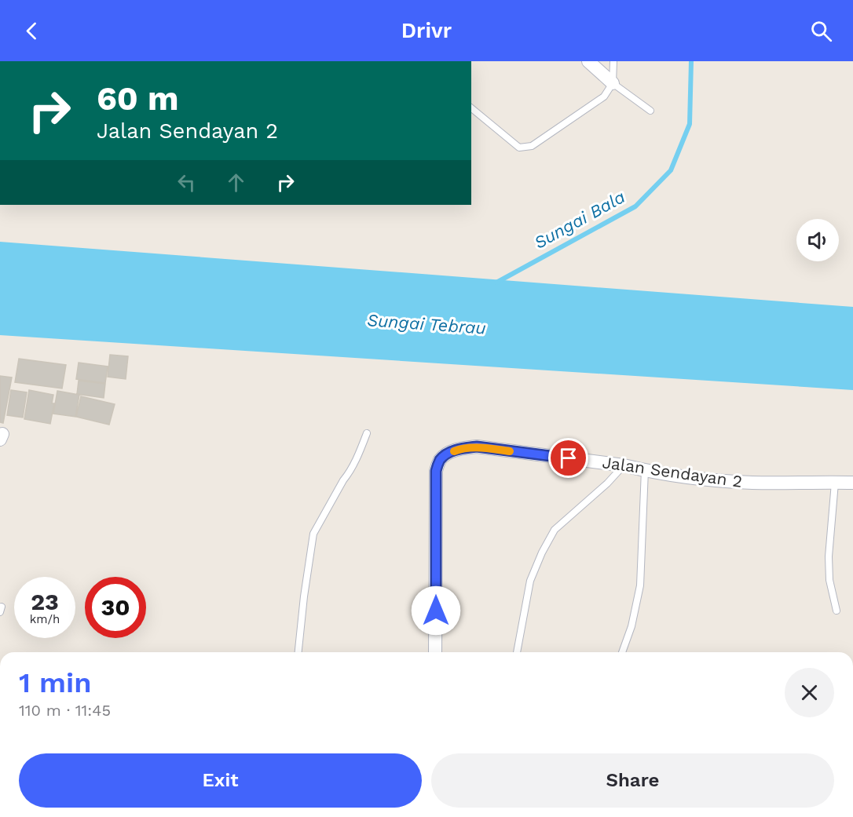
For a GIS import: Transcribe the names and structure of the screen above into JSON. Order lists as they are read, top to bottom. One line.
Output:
{"streets":{"street":["Jalan Sendayan 2"]},"water":["Sungai Bala","Sungai Tebrau"],"page":{"header":"Drivr","turn":["60 m","Jalan Sendayan 2"],"speed":"23 km/h","limit":"30","heading":["1 min","110 m · 11:45"],"buttons":["Exit","Share"]}}
